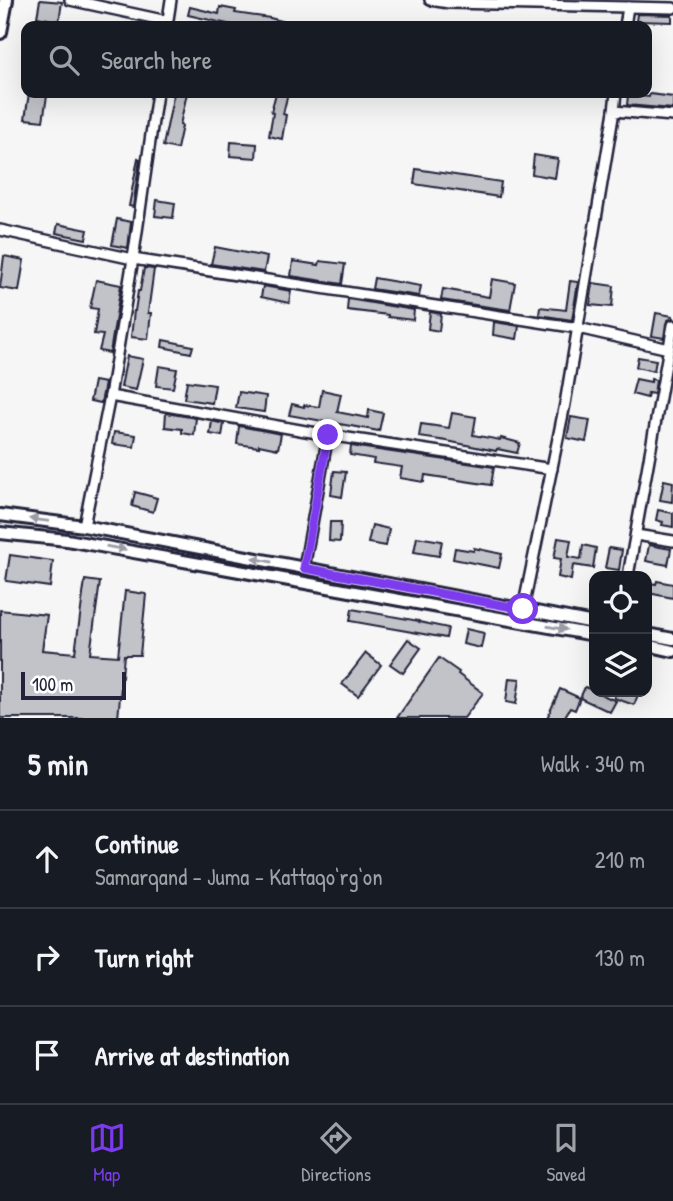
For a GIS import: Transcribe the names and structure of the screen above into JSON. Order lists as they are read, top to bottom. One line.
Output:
{"scale_bar":"100 m","page":{"search":"Search here","scale":"100 m","heading":["5 min","Walk · 340 m"],"list":[["Continue","Samarqand - Juma - Kattaqo‘rg‘on","210 m"],["Turn right","130 m"],"Arrive at destination"],"nav":["Map","Directions","Saved"]}}
